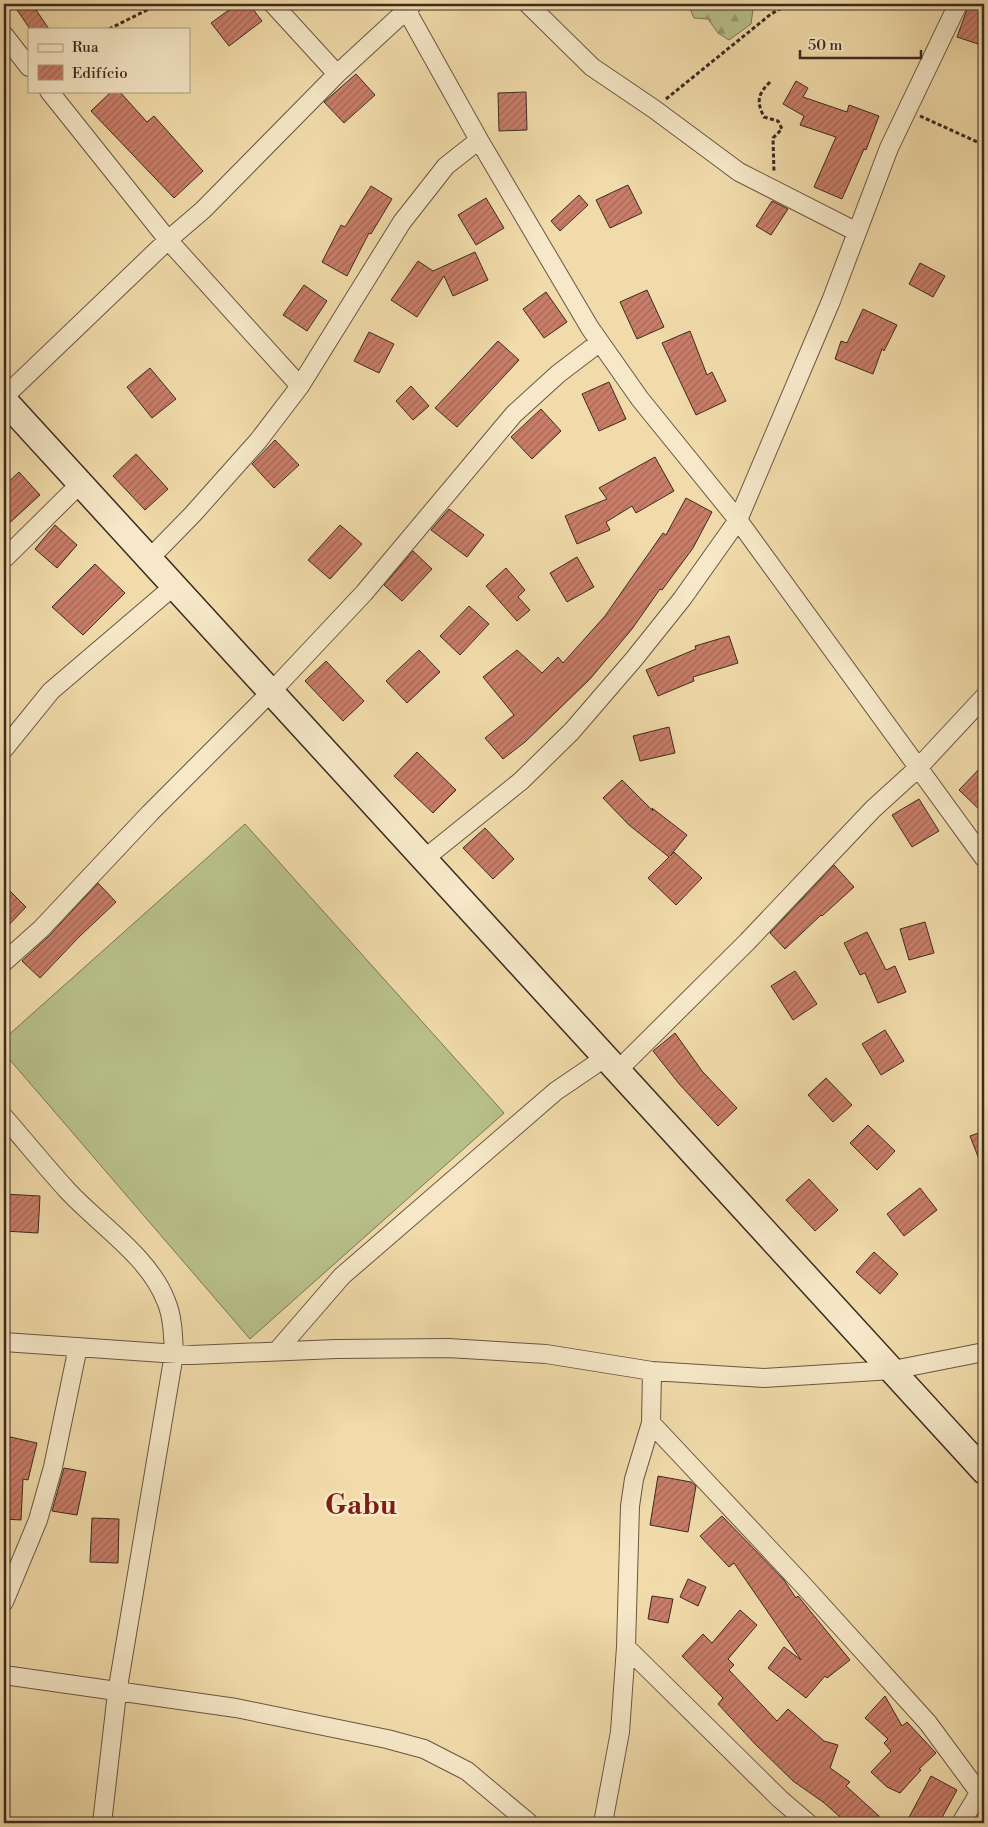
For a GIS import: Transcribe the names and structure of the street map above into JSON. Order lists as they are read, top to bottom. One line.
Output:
{"districts":["Gabu"],"legend":["Rua","Edifício"],"scale_bar":"50 m"}
